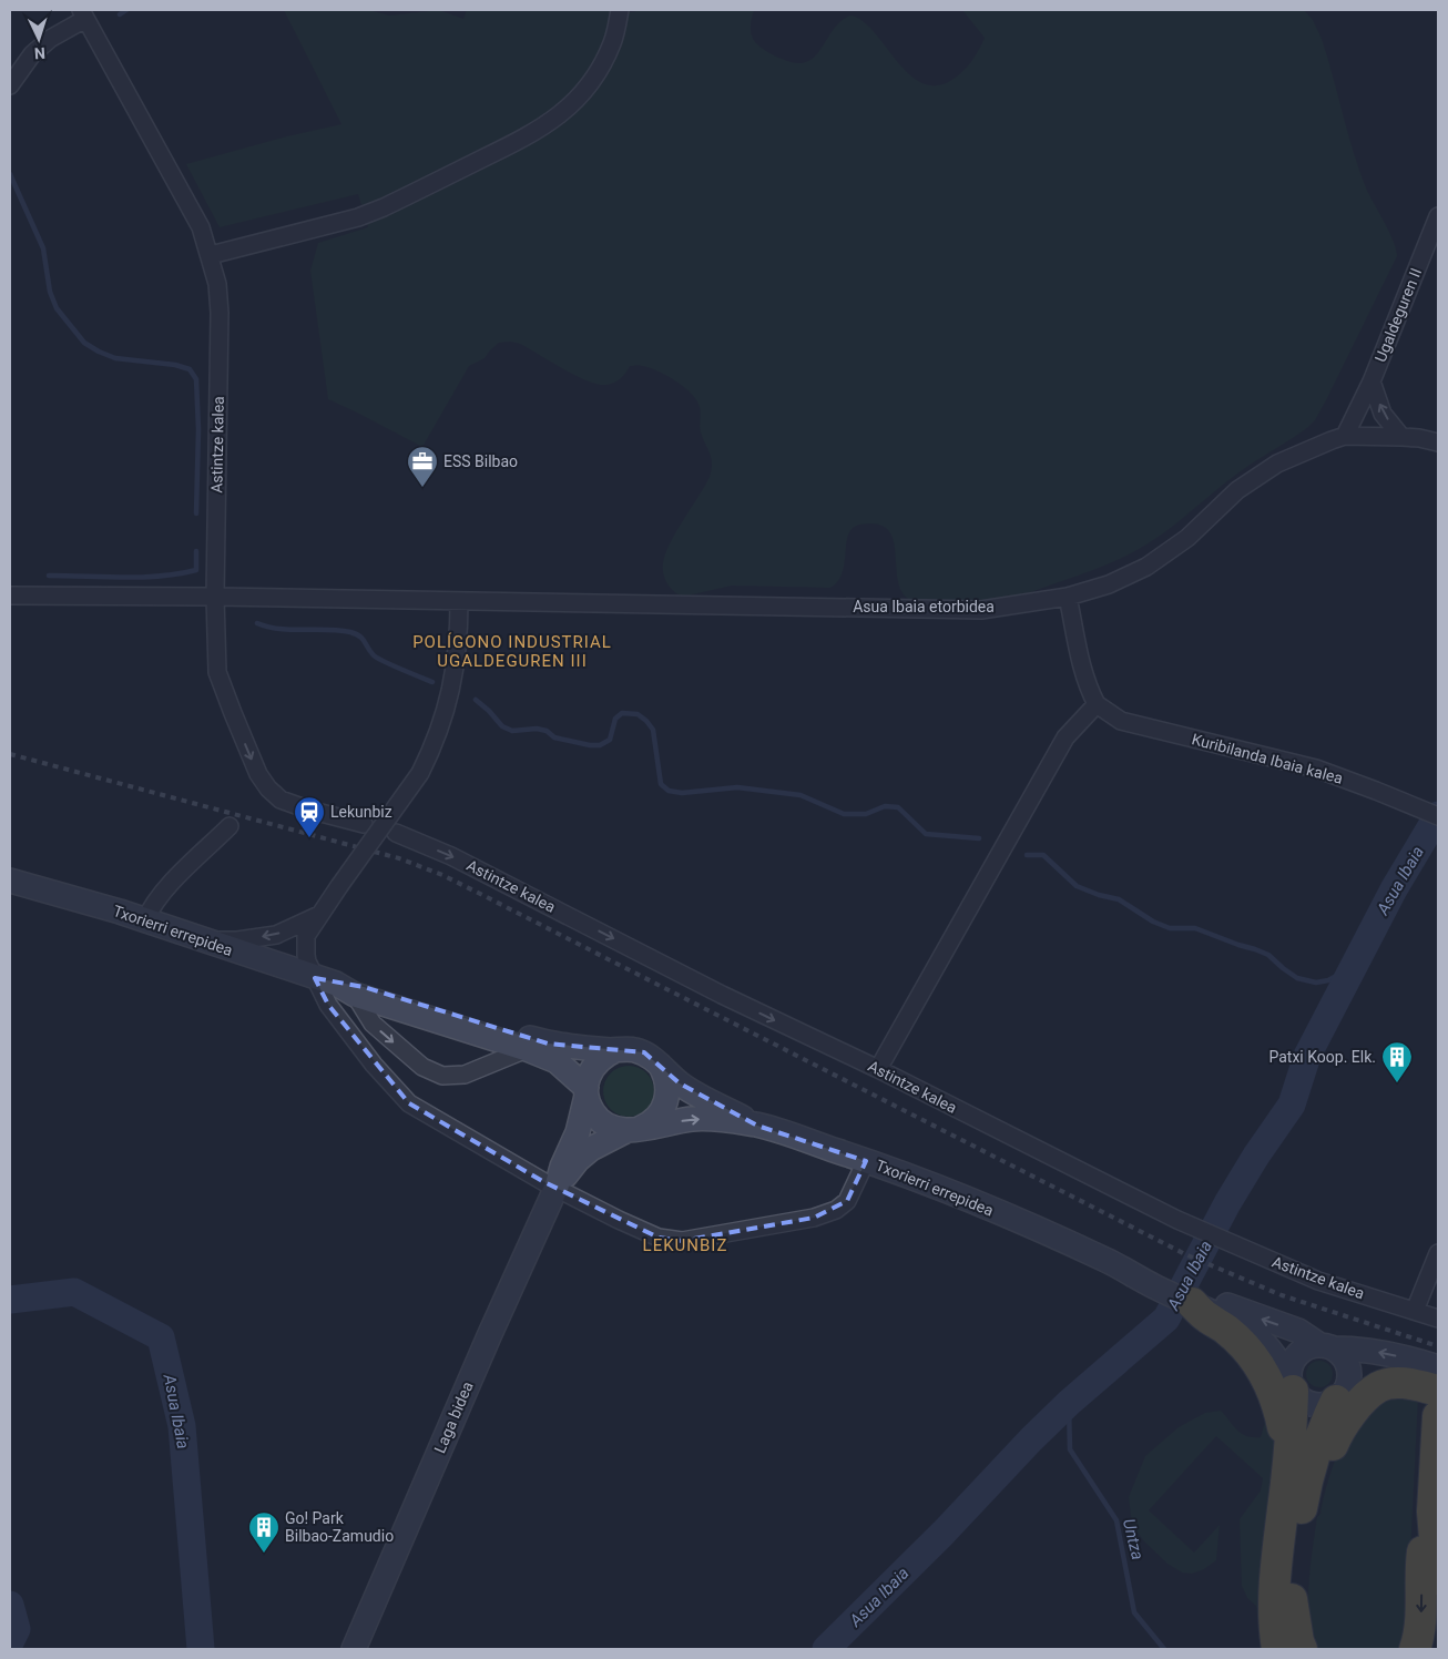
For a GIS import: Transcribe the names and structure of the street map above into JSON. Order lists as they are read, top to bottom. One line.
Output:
{"streets":{"street":["Ugaldeguren II","Astintze kalea","Asua Ibaia etorbidea","Kuribilanda Ibaia kalea","Txorierri errepidea","Laga bidea"]},"crossings":[["Ugaldeguren II","Asua Ibaia etorbidea"],["Astintze kalea","Asua Ibaia etorbidea"]],"one_way":["Astintze kalea"],"districts":["POLÍGONO INDUSTRIAL UGALDEGUREN III","LEKUNBIZ"],"water":["Asua Ibaia","Untza"],"places":{"office":["ESS Bilbao"],"station":["Lekunbiz"],"building":["Patxi Koop. Elk.","Go! Park Bilbao-Zamudio"]},"north":"bottom"}
